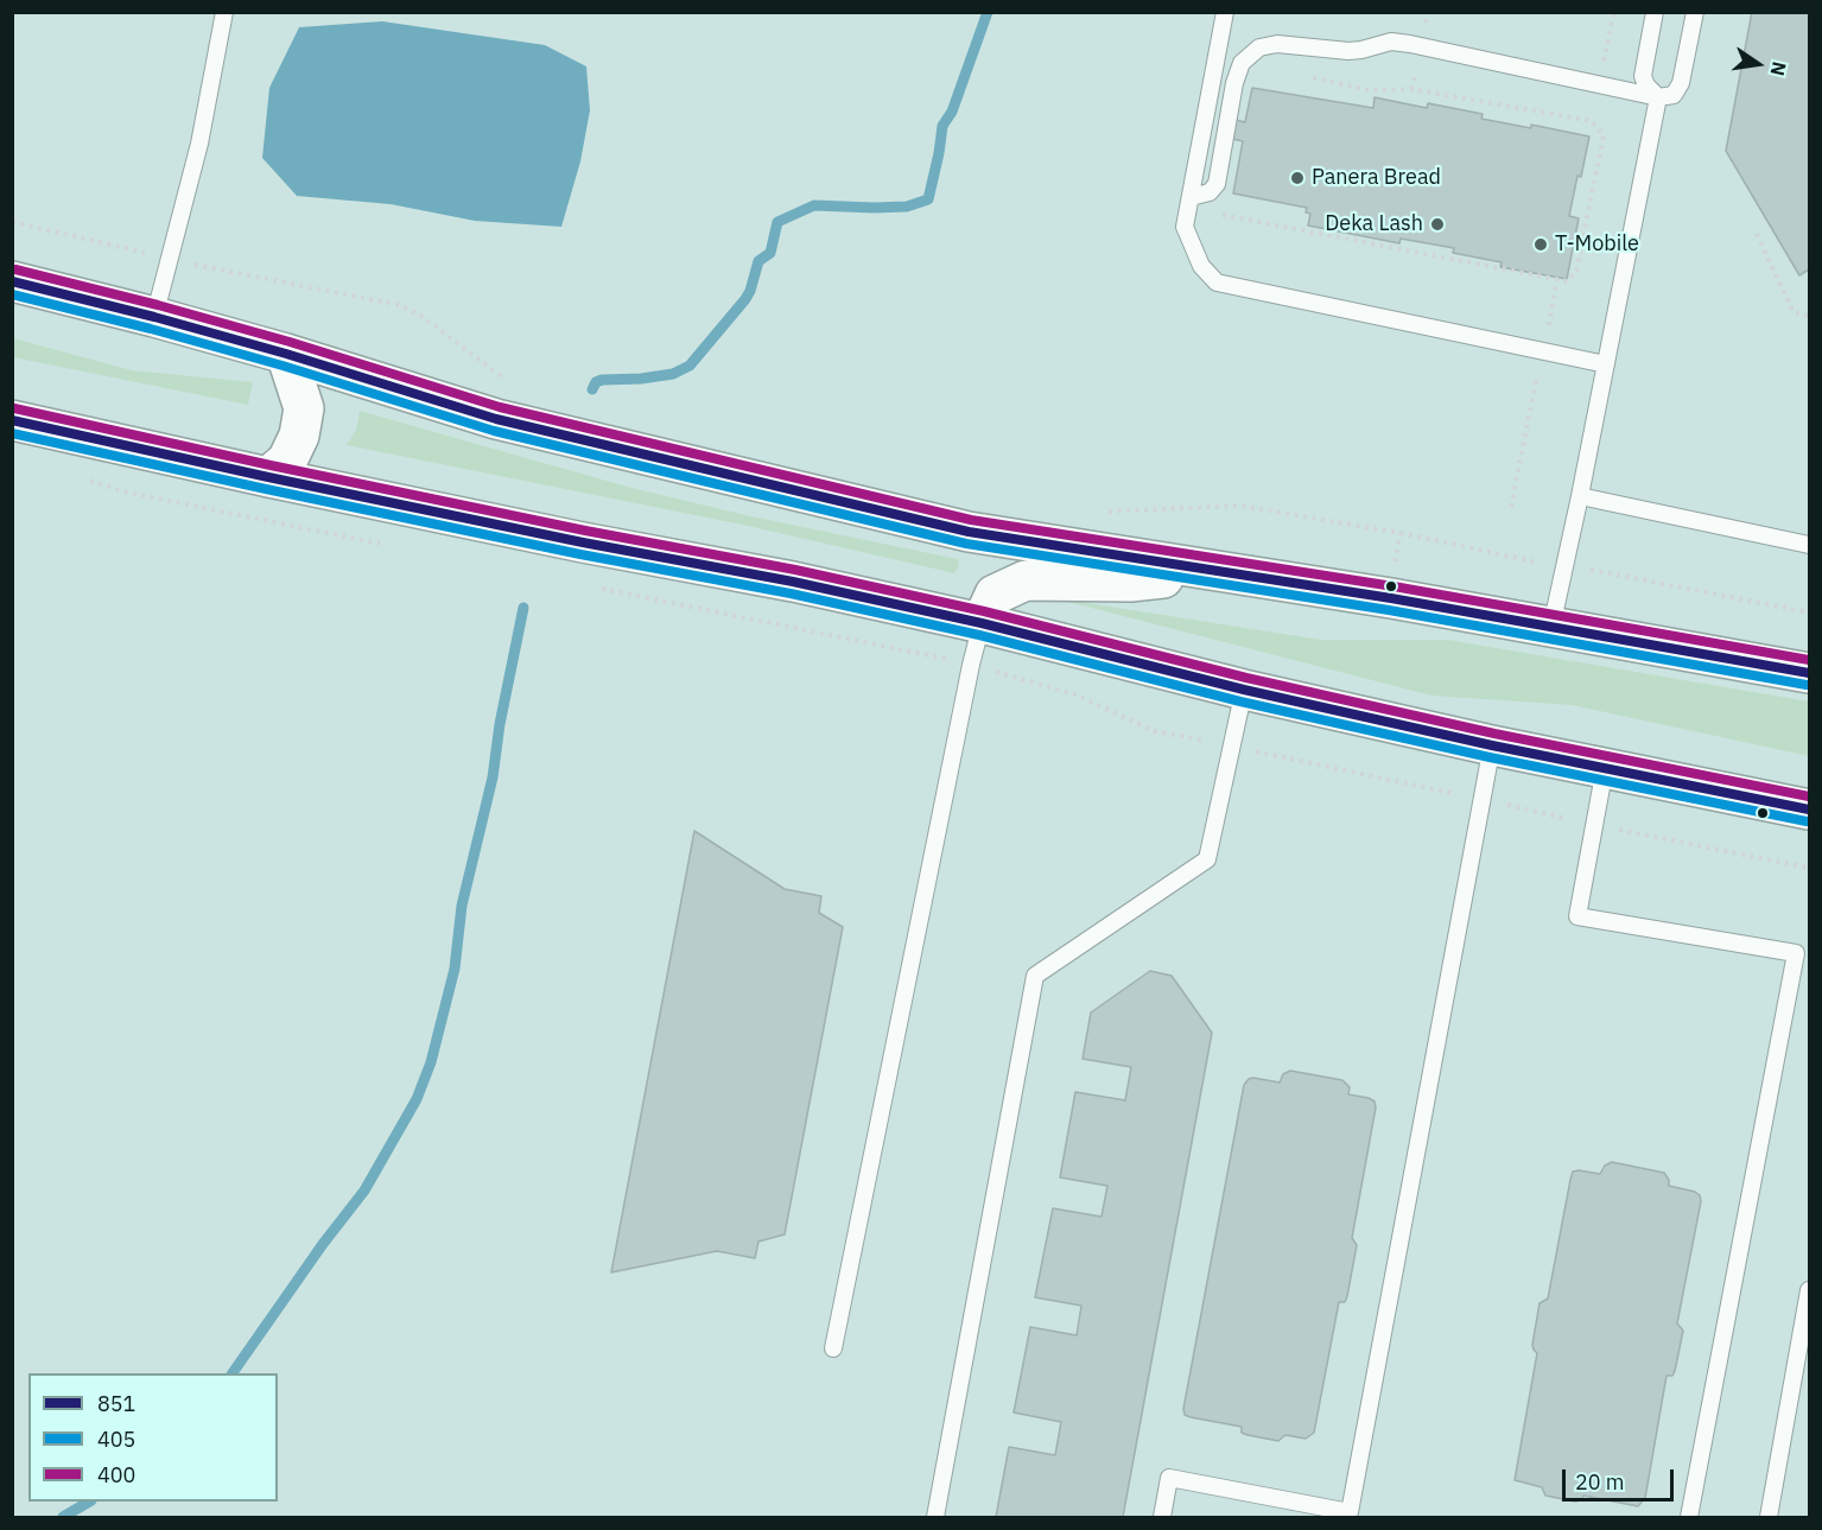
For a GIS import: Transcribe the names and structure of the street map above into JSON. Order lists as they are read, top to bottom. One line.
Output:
{"places":["Panera Bread","Deka Lash","T-Mobile"],"lines":["transit line 400","transit line 851","transit line 405"],"legend":["851","405","400"],"scale_bar":"20 m","north":"right"}
